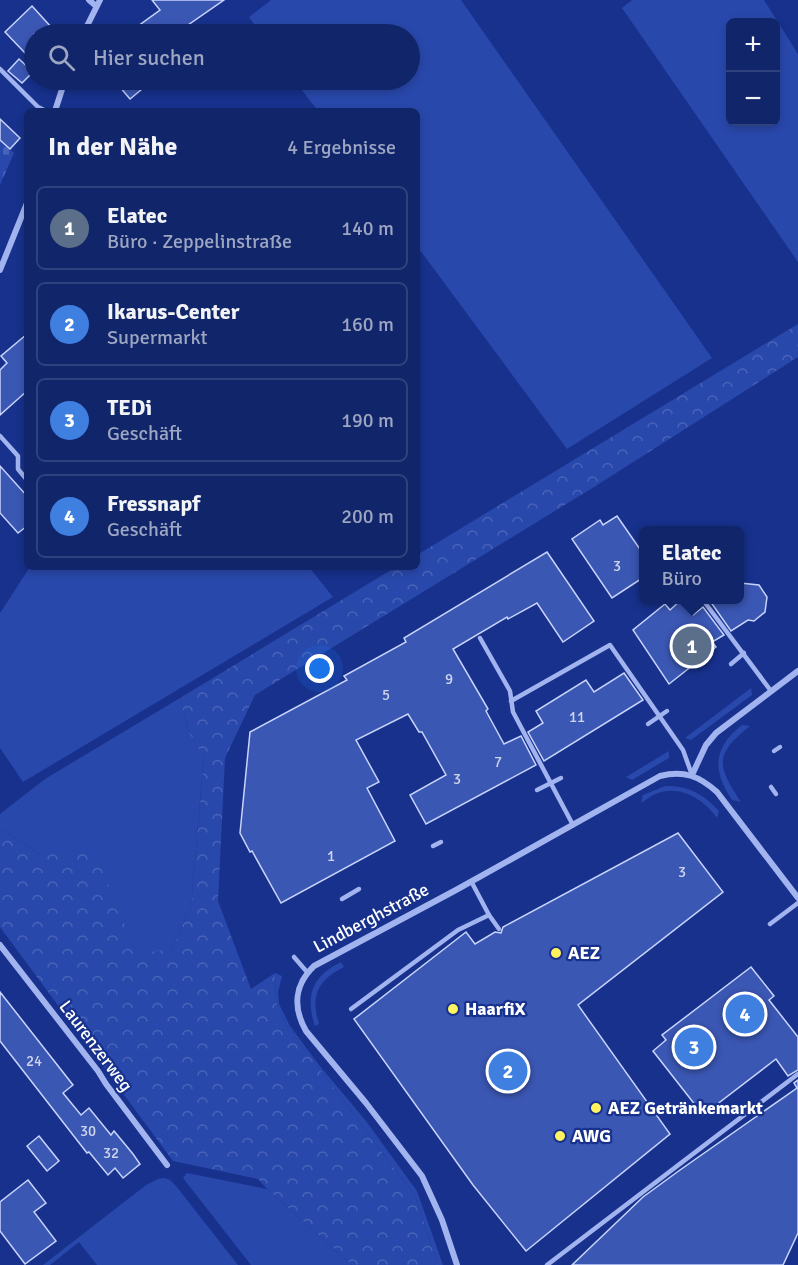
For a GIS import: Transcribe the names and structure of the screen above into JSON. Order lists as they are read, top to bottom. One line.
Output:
{"streets":{"street":["Lindberghstraße","Laurenzerweg"]},"places":["AEZ","HaarfiX","AEZ Getränkemarkt","AWG"],"house_numbers":["3","9","5","11","7","3","1","3","24","30","32"],"page":{"map_buttons":["+","−"],"search":"Hier suchen","heading":["In der Nähe","4 Ergebnisse"],"list":[{"mark":"1","name":"Elatec","note":"Büro · Zeppelinstraße","value":"140 m"},{"mark":"2","name":"Ikarus-Center","note":"Supermarkt","value":"160 m"},{"mark":"3","name":"TEDi","note":"Geschäft","value":"190 m"},{"mark":"4","name":"Fressnapf","note":"Geschäft","value":"200 m"}],"popup":["Elatec","Büro"],"pins":["1","4","3","2"]}}
